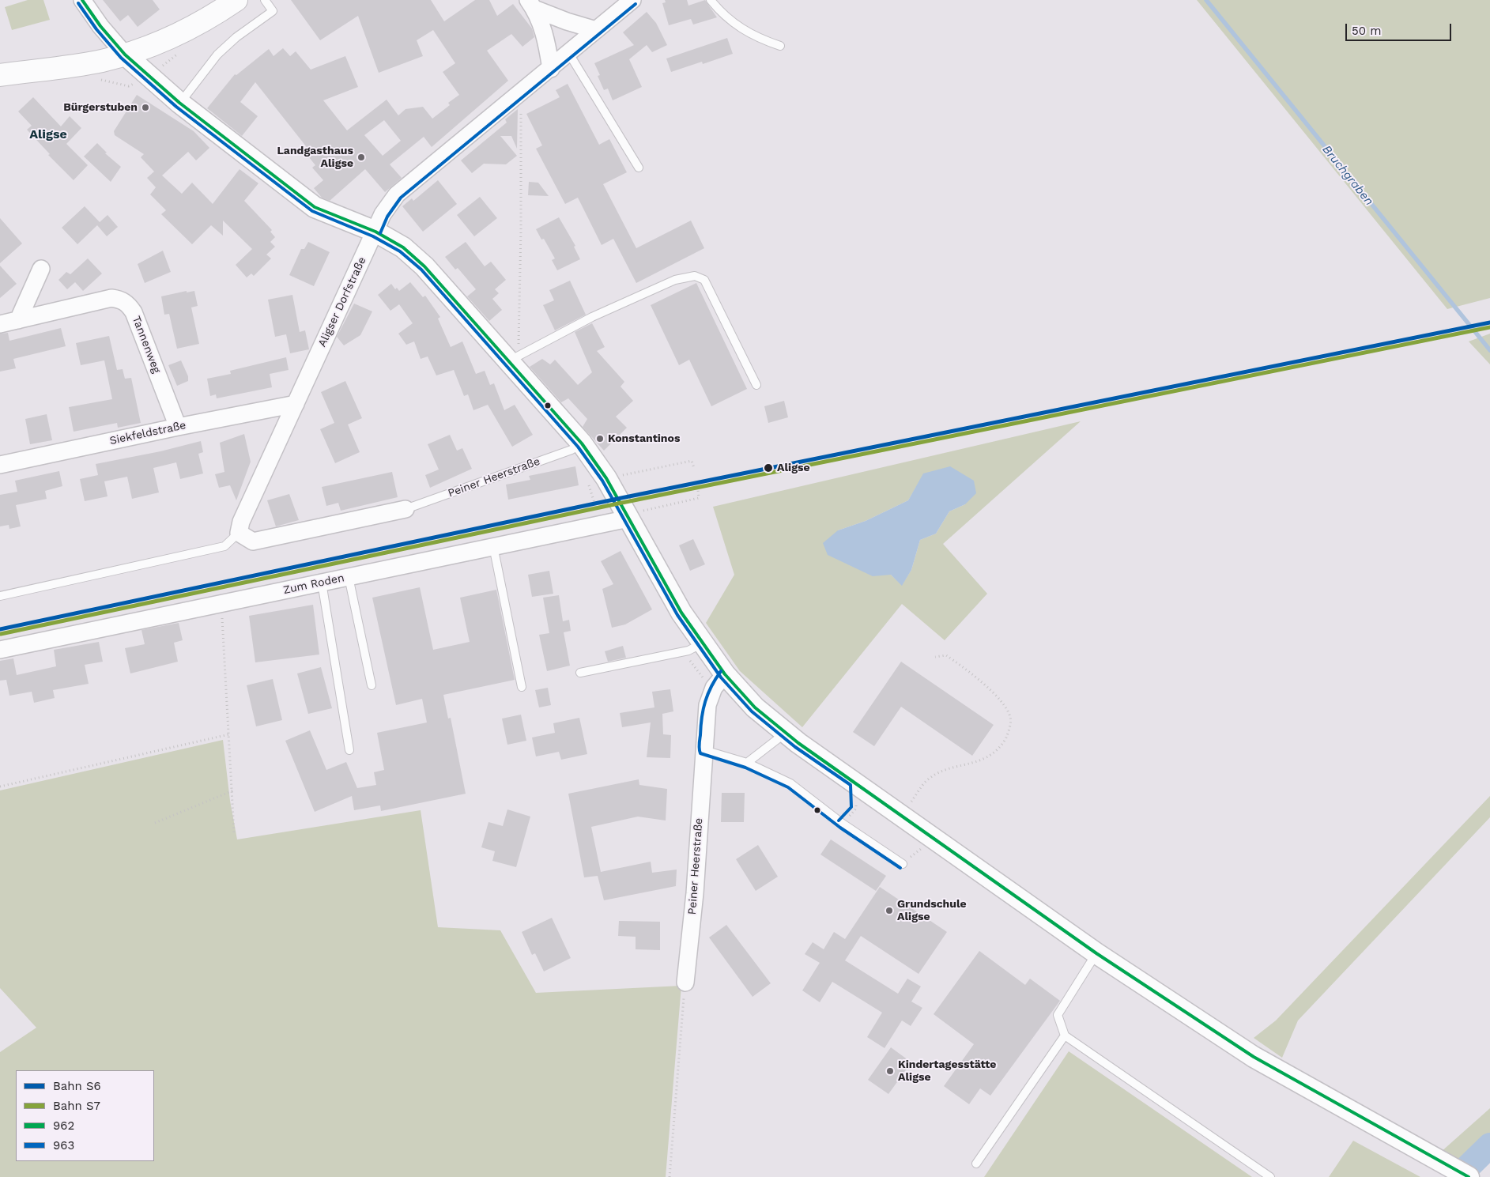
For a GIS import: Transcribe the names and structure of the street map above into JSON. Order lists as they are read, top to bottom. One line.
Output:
{"streets":{"street":["Aligser Dorfstraße","Tannenweg","Siekfeldstraße","Peiner Heerstraße","Zum Roden"]},"crossings":[["Aligser Dorfstraße","Siekfeldstraße"],["Tannenweg","Siekfeldstraße"]],"districts":["Aligse"],"water":["Bruchgraben"],"places":["Bürgerstuben","Landgasthaus Aligse","Konstantinos","Aligse","Grundschule Aligse","Kindertagesstätte Aligse"],"lines":["transit line 962","transit line 963","rail line S6","rail line S7"],"legend":["Bahn S6","Bahn S7","962","963"],"scale_bar":"50 m"}
